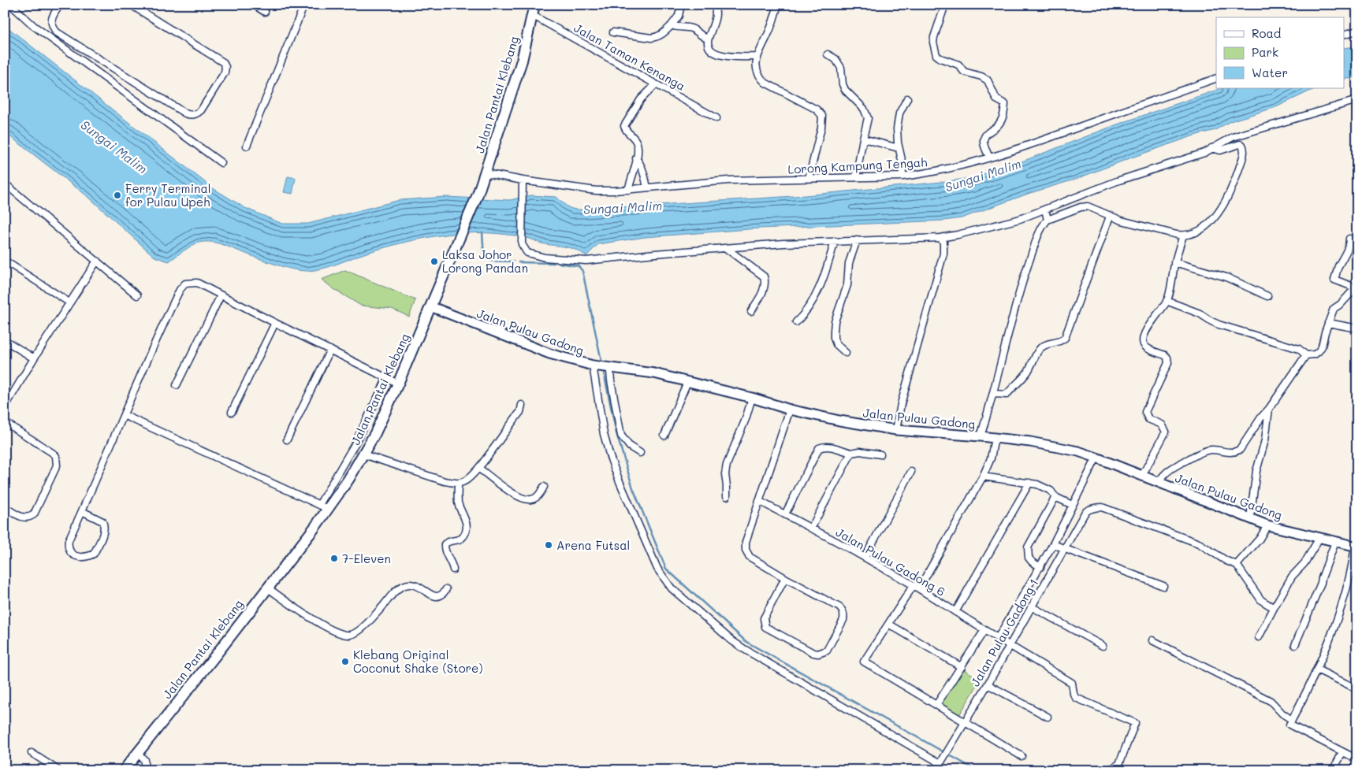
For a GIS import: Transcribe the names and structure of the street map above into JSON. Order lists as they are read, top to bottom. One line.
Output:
{"streets":{"highway":["Jalan Pantai Klebang"],"main road":["Jalan Pulau Gadong"],"street":["Jalan Taman Kenanga","Lorong Kampung Tengah","Jalan Pulau Gadong 6","Jalan Pulau Gadong 1"]},"crossings":[["Jalan Taman Kenanga","Jalan Pantai Klebang"],["Jalan Pantai Klebang","Lorong Kampung Tengah"],["Jalan Pantai Klebang","Jalan Pulau Gadong"],["Jalan Pulau Gadong","Jalan Pulau Gadong 1"],["Jalan Pulau Gadong 6","Jalan Pulau Gadong 1"]],"water":["Sungai Malim"],"places":["Ferry Terminal for Pulau Upeh","Laksa Johor Lorong Pandan","Arena Futsal","7-Eleven","Klebang Original Coconut Shake (Store)"],"legend":["Road","Park","Water"]}
